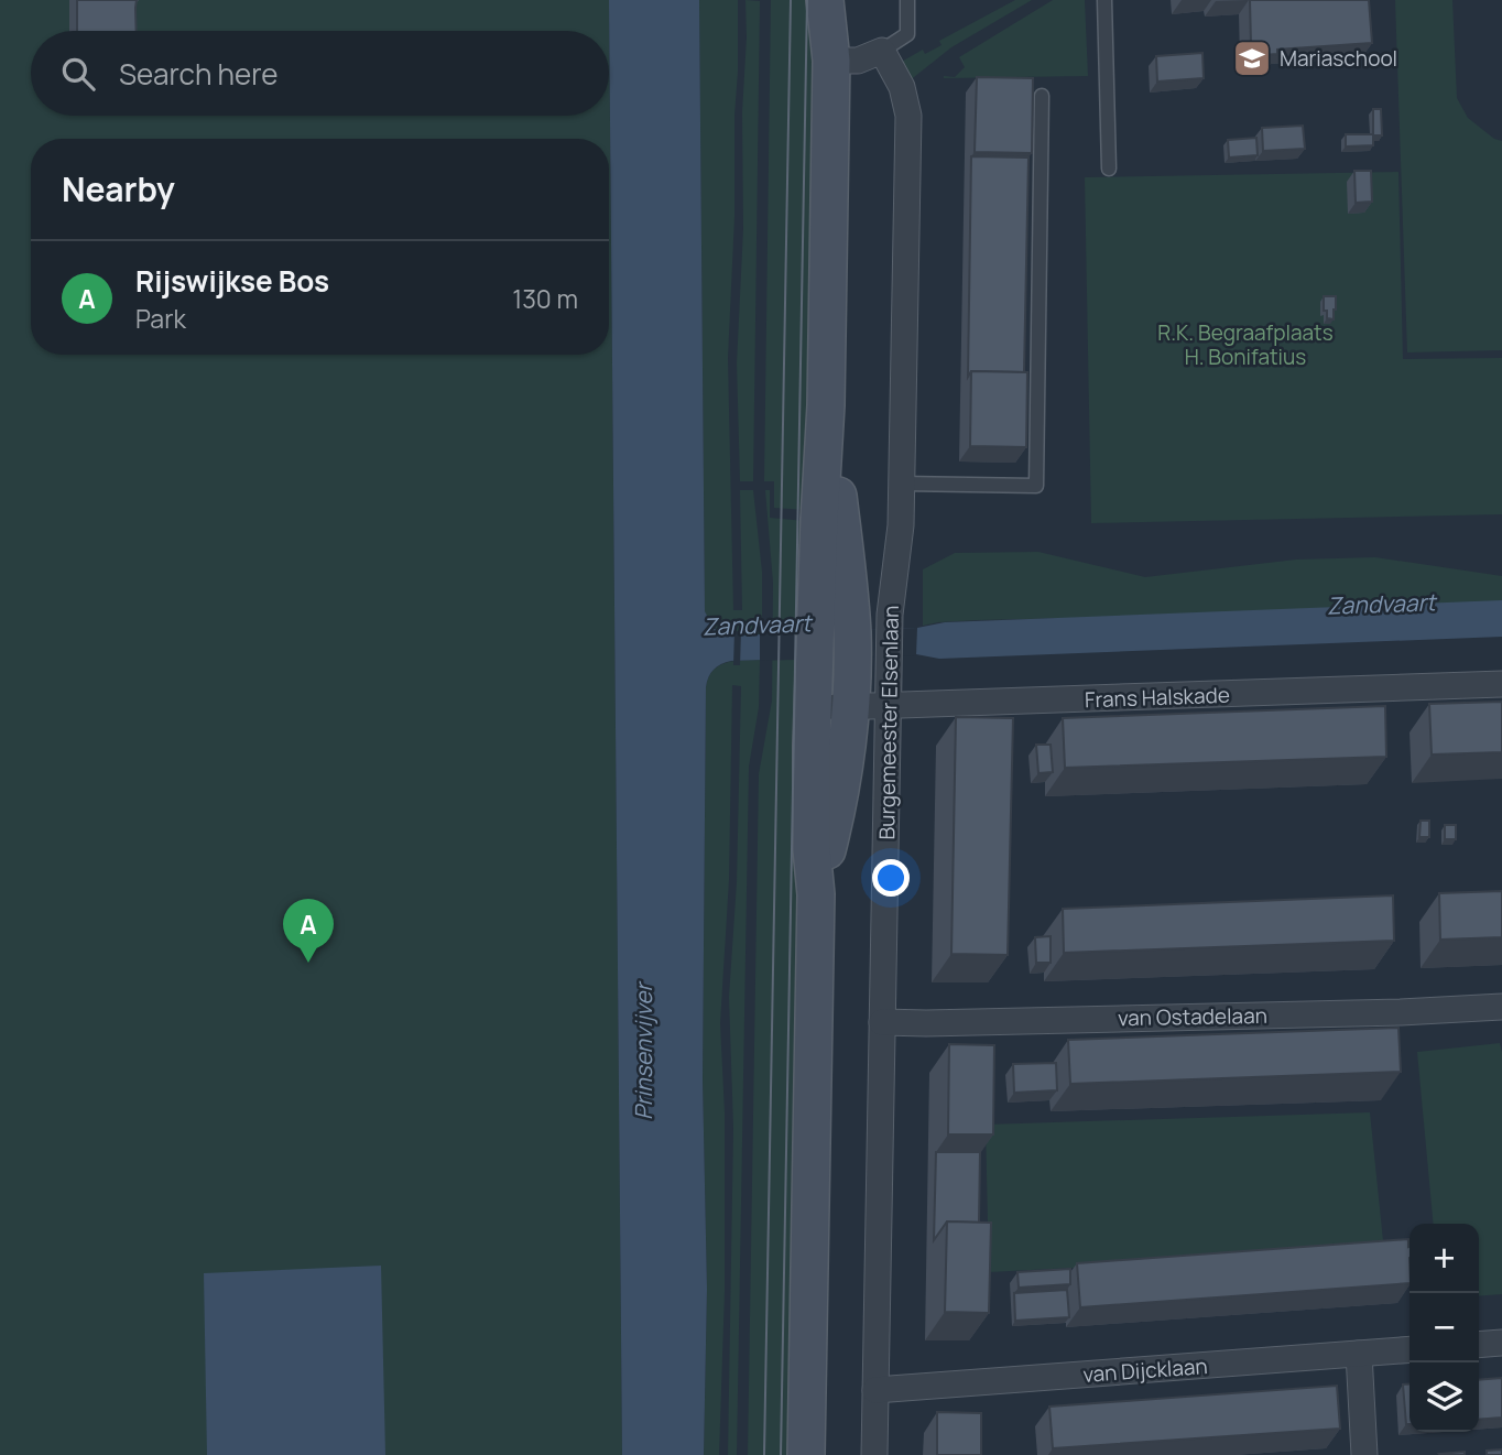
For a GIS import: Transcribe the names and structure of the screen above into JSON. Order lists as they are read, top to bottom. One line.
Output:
{"streets":{"main road":["Burgemeester Elsenlaan"],"street":["Frans Halskade","van Ostadelaan","van Dijcklaan"]},"crossings":[["Frans Halskade","Burgemeester Elsenlaan"],["Burgemeester Elsenlaan","van Ostadelaan"],["Burgemeester Elsenlaan","van Dijcklaan"]],"water":["Zandvaart","Prinsenvijver"],"parks":["R.K. Begraafplaats H. Bonifatius"],"places":{"school or university":["Mariaschool"]},"page":{"search":"Search here","heading":"Nearby","list":[{"mark":"A","name":"Rijswijkse Bos","note":"Park","value":"130 m"}],"pins":"A","map_buttons":["+","−"]}}
